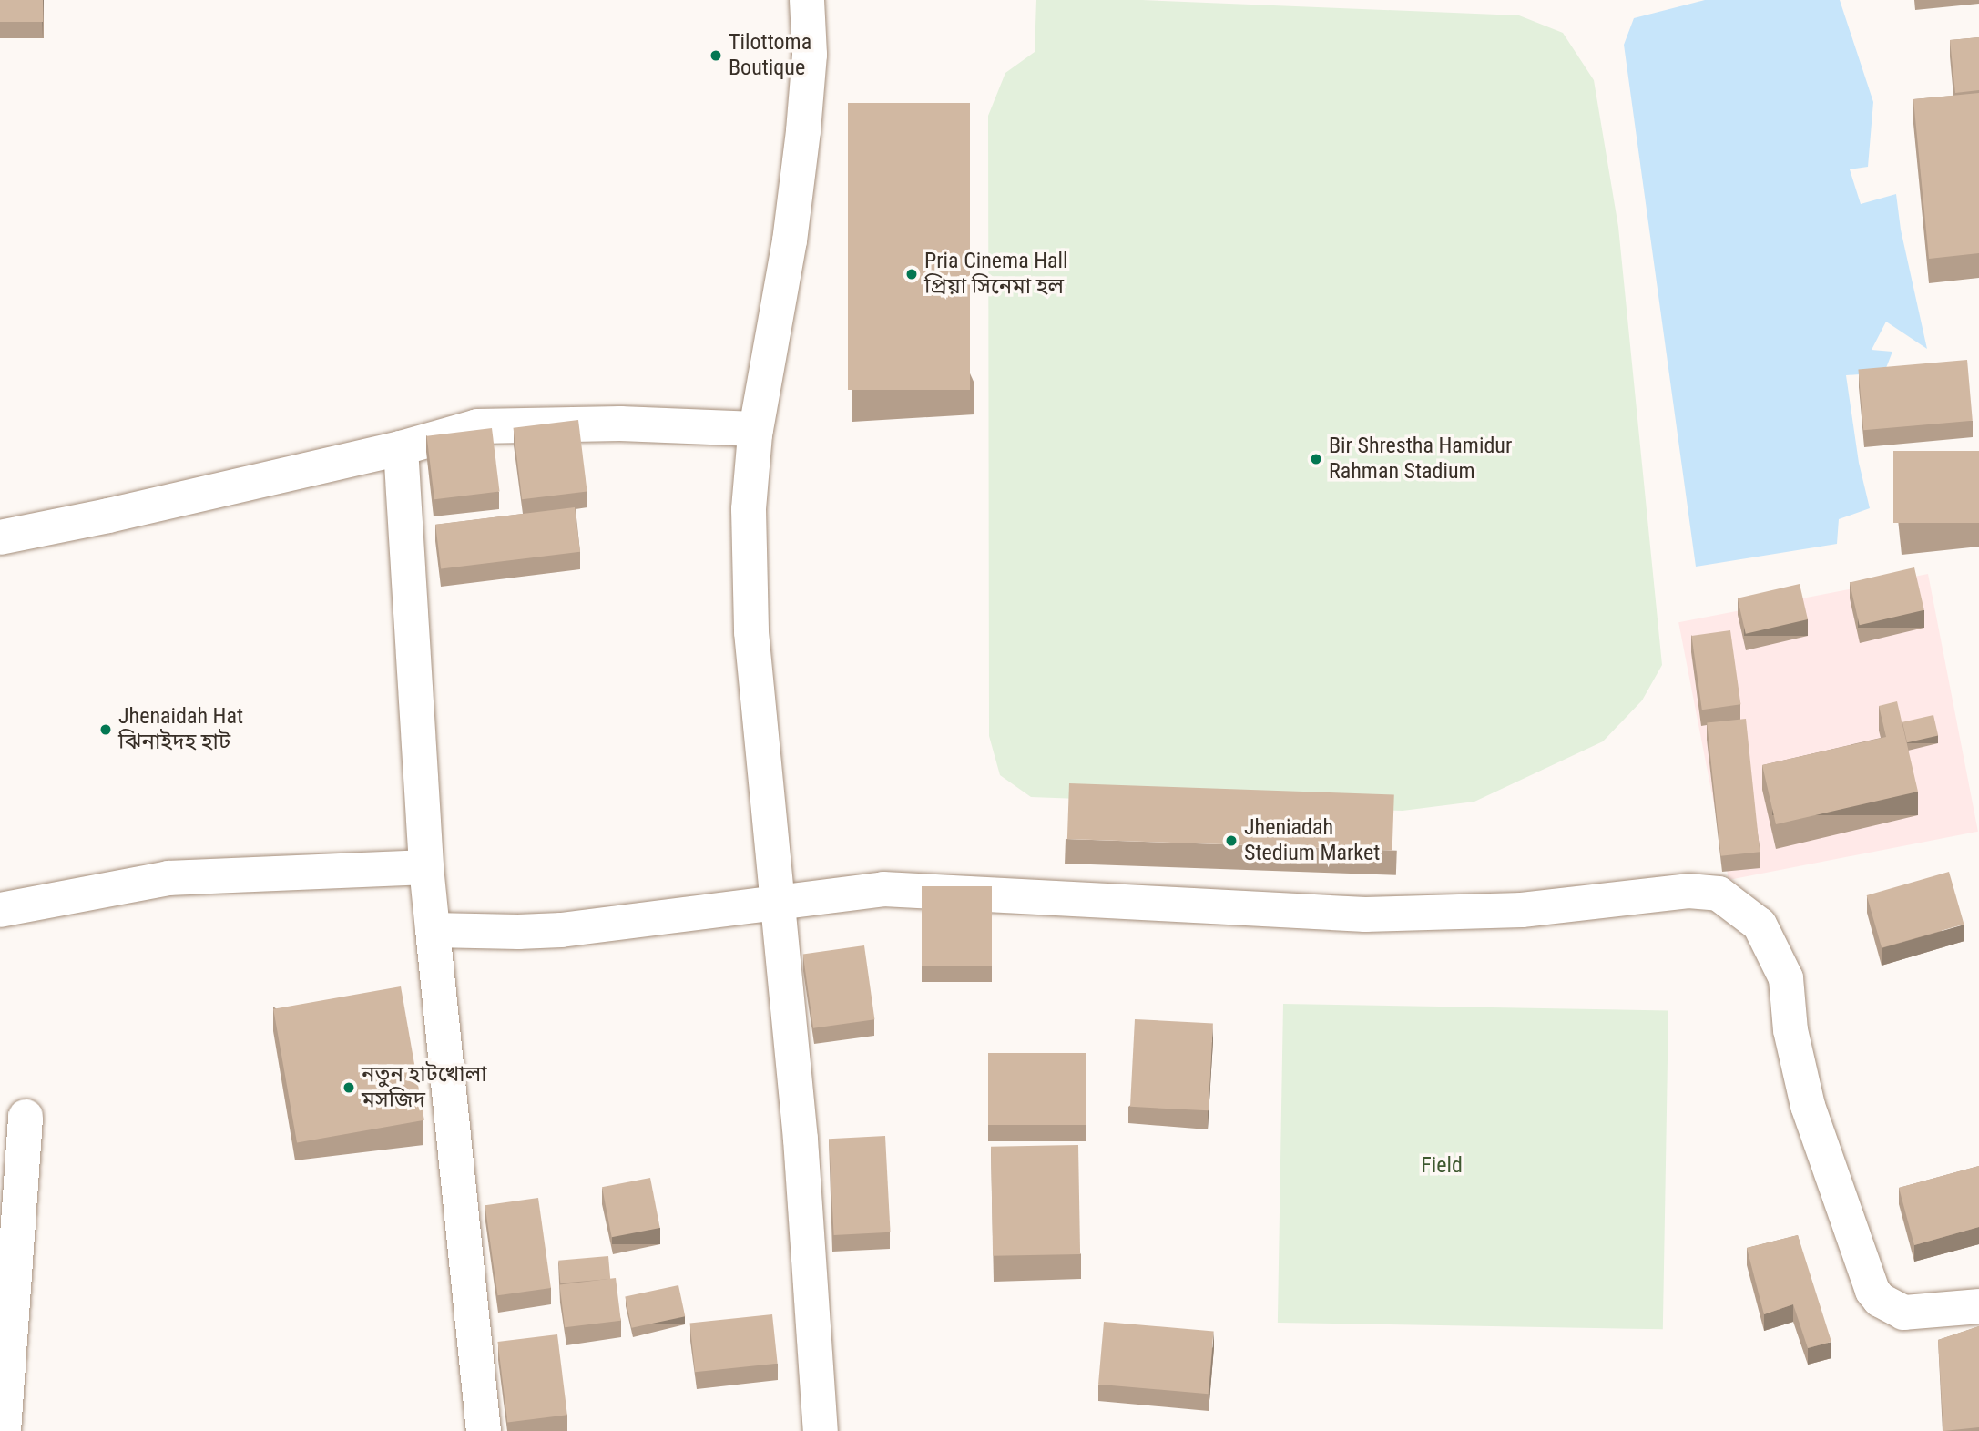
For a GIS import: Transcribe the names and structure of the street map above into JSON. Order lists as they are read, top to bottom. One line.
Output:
{"parks":["Field"],"places":["Tilottoma Boutique","Pria Cinema Hall প্রিয়া সিনেমা হল","Bir Shrestha Hamidur Rahman Stadium","Jhenaidah Hat ঝিনাইদহ হাট","Jheniadah Stedium Market","নতুন হাটখোলা মসজিদ"]}
